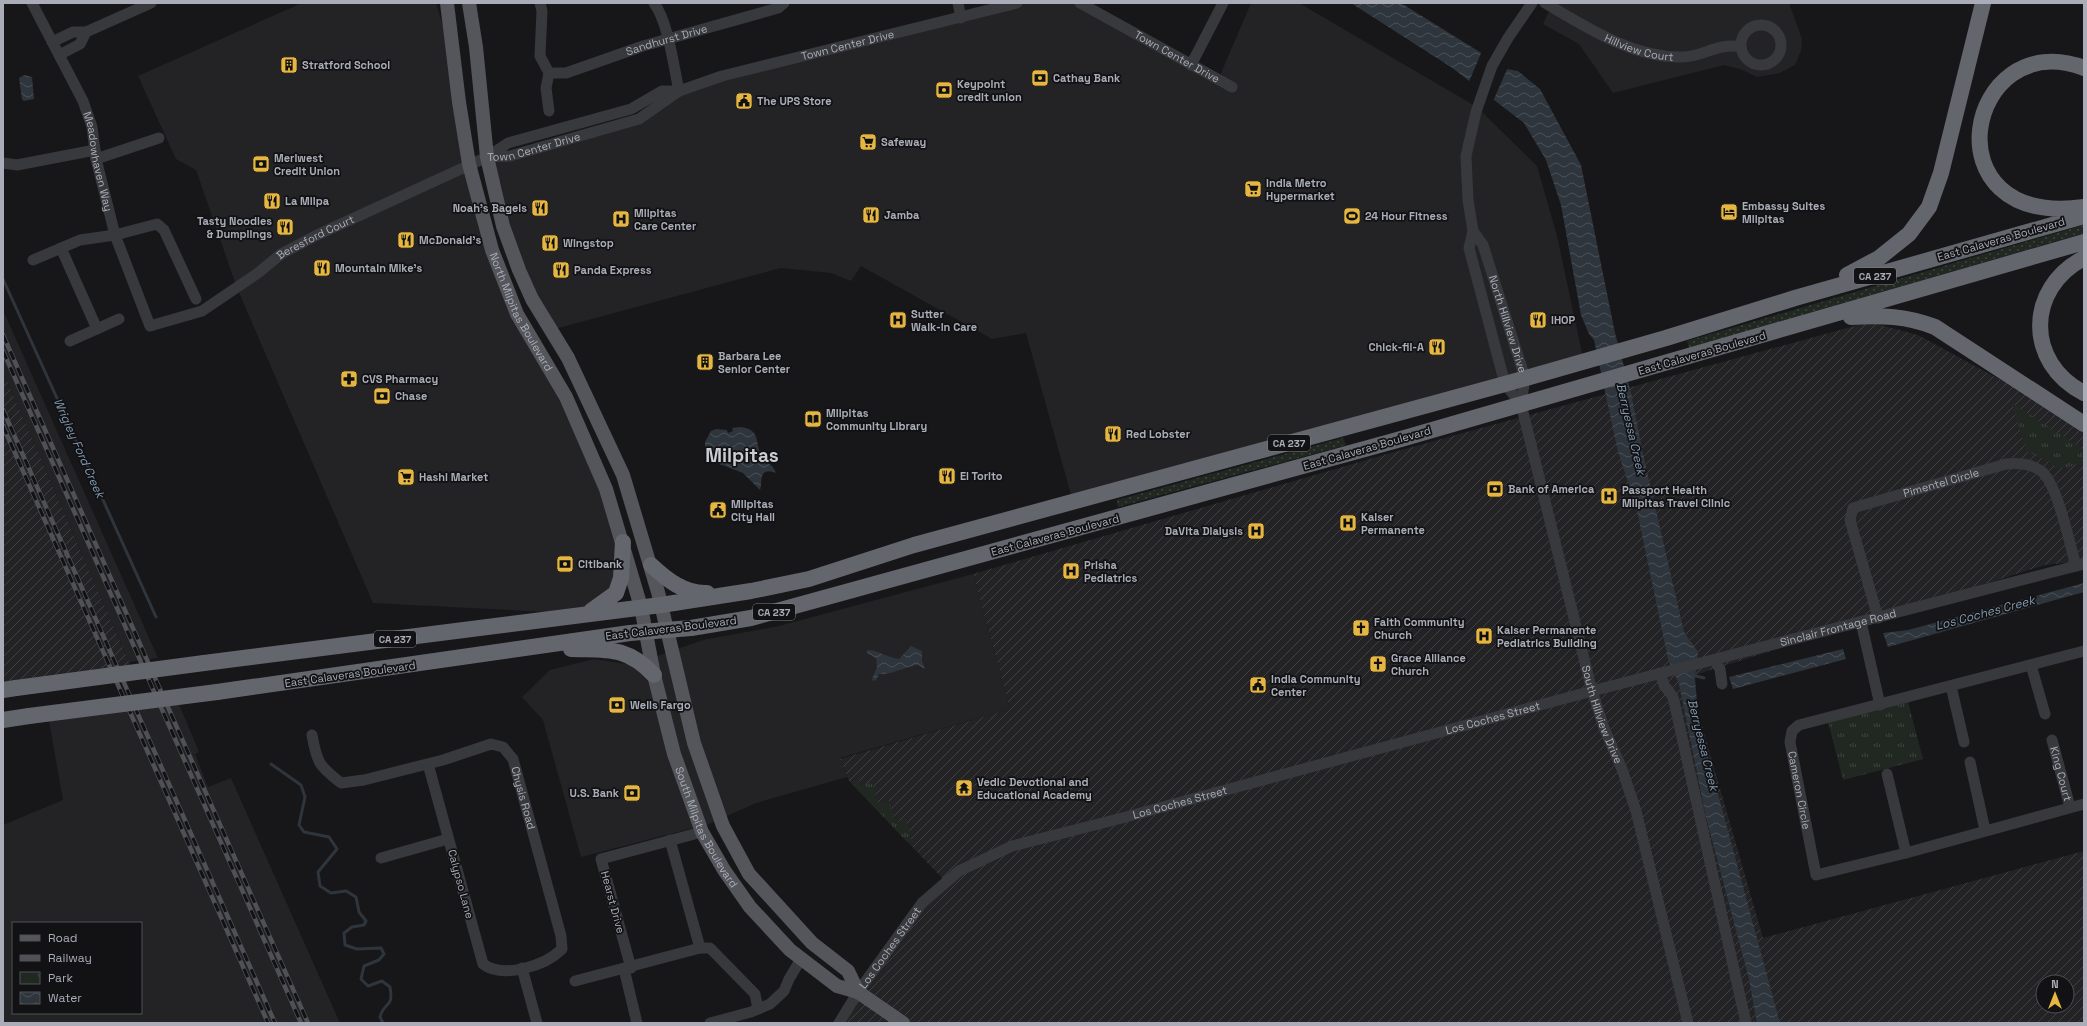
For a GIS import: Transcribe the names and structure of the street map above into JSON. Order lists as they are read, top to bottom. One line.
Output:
{"streets":{"highway":["East Calaveras Boulevard","CA 237"],"main road":["North Milpitas Boulevard","South Milpitas Boulevard"],"street":["Sandhurst Drive","Town Center Drive","Hillview Court","Meadowhaven Way","Beresford Court","North Hillview Drive","Pimentel Circle","Sinclair Frontage Road","South Hillview Drive","Los Coches Street","King Court","Cameron Circle","Chysis Road","Calypso Lane","Hearst Drive"]},"crossings":[["Town Center Drive","Beresford Court"],["Town Center Drive","North Milpitas Boulevard"],["Meadowhaven Way","Beresford Court"],["Beresford Court","North Milpitas Boulevard"],["East Calaveras Boulevard","North Milpitas Boulevard"],["East Calaveras Boulevard","North Hillview Drive"],["East Calaveras Boulevard","South Hillview Drive"],["East Calaveras Boulevard","South Milpitas Boulevard"],["North Milpitas Boulevard","South Milpitas Boulevard"],["North Hillview Drive","South Hillview Drive"],["Pimentel Circle","Sinclair Frontage Road"],["Sinclair Frontage Road","South Hillview Drive"],["Sinclair Frontage Road","Los Coches Street"],["South Hillview Drive","Los Coches Street"],["Los Coches Street","South Milpitas Boulevard"],["King Court","Cameron Circle"],["Chysis Road","Calypso Lane"],["South Milpitas Boulevard","Hearst Drive"]],"districts":["Milpitas"],"water":["Berryessa Creek","Wrigley Ford Creek","Los Coches Creek"],"places":{"building":["Stratford School","Barbara Lee Senior Center"],"bank":["Cathay Bank","Keypoint credit union","Meriwest Credit Union","Chase","Bank of America","Citibank","Wells Fargo","U.S. Bank"],"public building":["The UPS Store","Milpitas City Hall","India Community Center"],"supermarket":["Safeway","India Metro Hypermarket","Hashi Market"],"restaurant":["La Milpa","Noah's Bagels","Jamba","Tasty Noodles & Dumplings","McDonald's","Wingstop","Mountain Mike's","Panda Express","IHOP","Chick-fil-A","Red Lobster","El Torito"],"hotel":["Embassy Suites Milpitas"],"sports":["24 Hour Fitness"],"hospital":["Milpitas Care Center","Sutter Walk-in Care","Passport Health Milpitas Travel Clinic","Kaiser Permanente","DaVita Dialysis","Prisha Pediatrics","Kaiser Permanente Pediatrics Building"],"pharmacy":["CVS Pharmacy"],"library":["Milpitas Community Library"],"church":["Faith Community Church","Grace Alliance Church"],"temple":["Vedic Devotional and Educational Academy"]},"legend":["Road","Railway","Park","Water"],"north":"top"}
